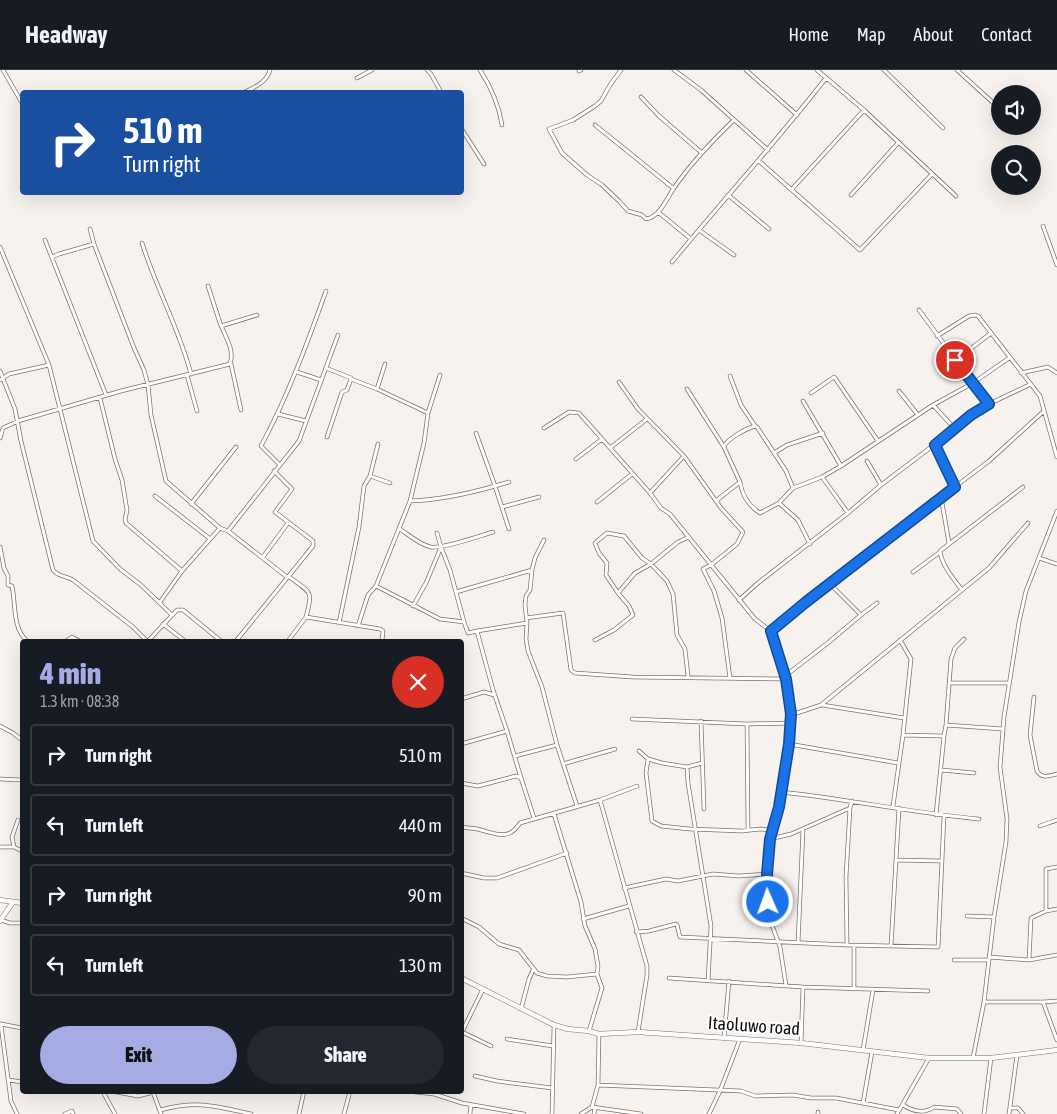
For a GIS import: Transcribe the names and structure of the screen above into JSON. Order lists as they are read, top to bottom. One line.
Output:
{"streets":{"street":["Itaoluwo road"]},"page":{"header":"Headway","nav":["Home","Map","About","Contact"],"turn":["510 m","Turn right"],"heading":["4 min","1.3 km · 08:38"],"list":[{"name":"Turn right","value":"510 m"},{"name":"Turn left","value":"440 m"},{"name":"Turn right","value":"90 m"},{"name":"Turn left","value":"130 m"}],"buttons":["Exit","Share"]}}
